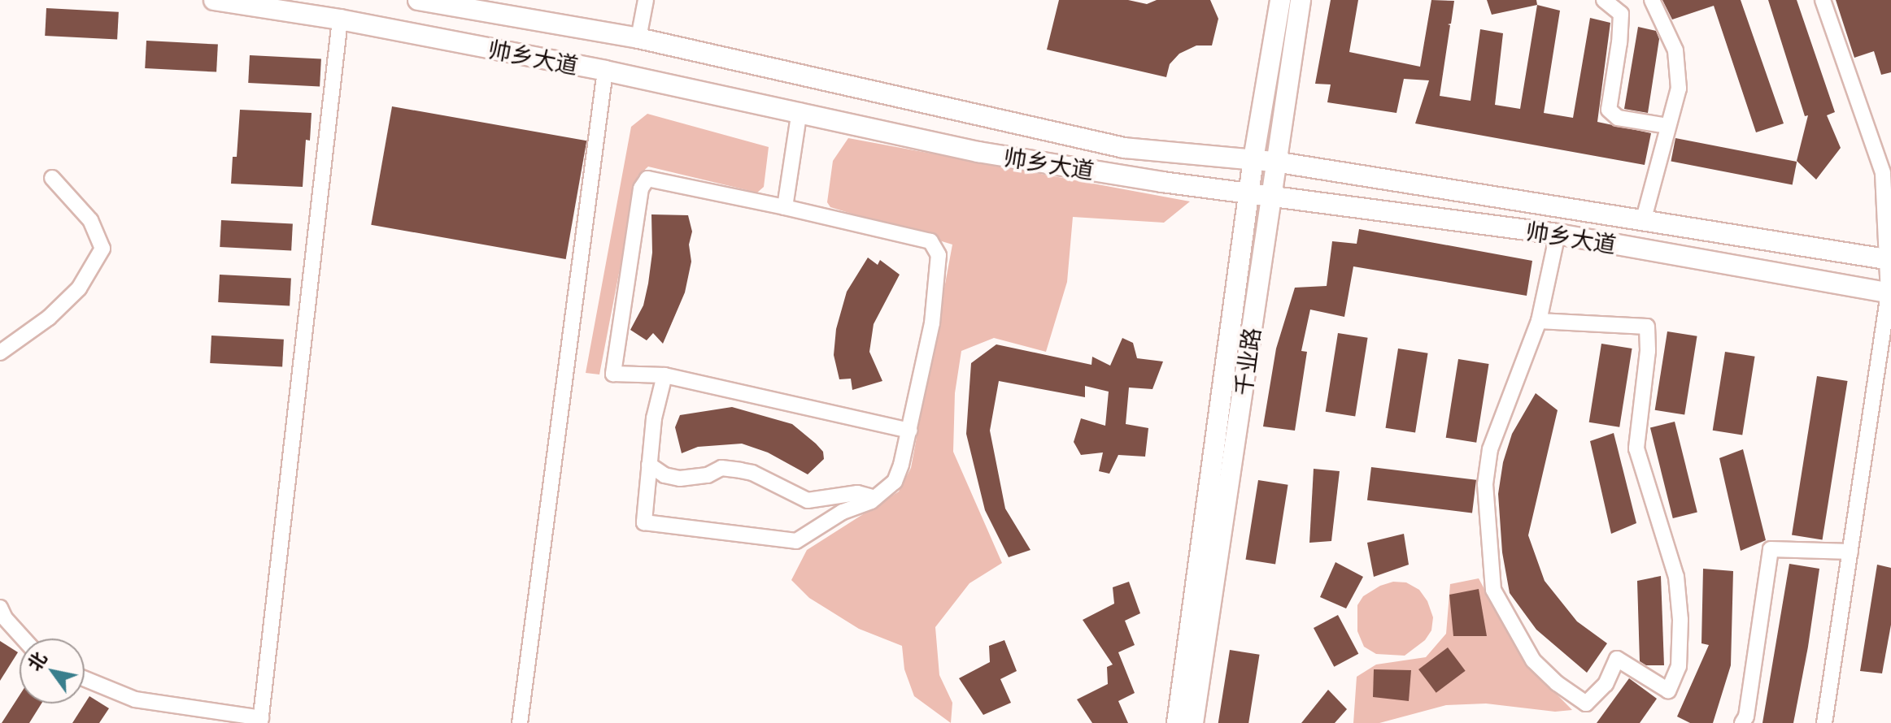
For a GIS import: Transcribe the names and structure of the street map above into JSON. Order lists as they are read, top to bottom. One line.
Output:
{"streets":{"main road":["帅乡大道","千业路"]},"crossings":[["帅乡大道","千业路"]],"north":"top left"}
